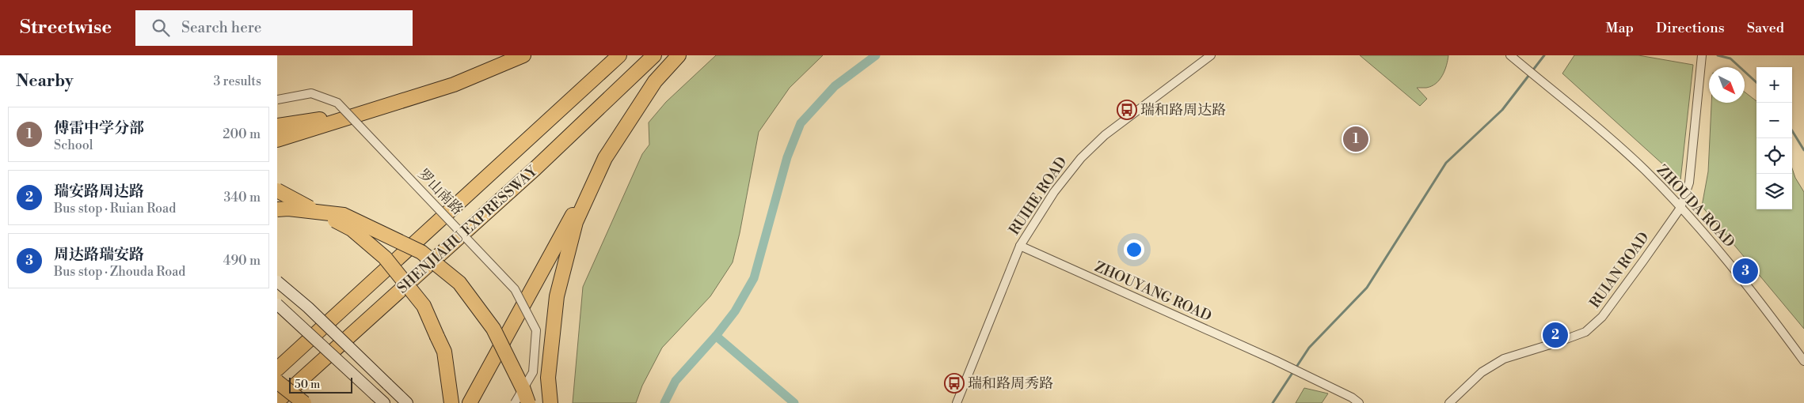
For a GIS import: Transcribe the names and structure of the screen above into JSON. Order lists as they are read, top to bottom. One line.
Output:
{"streets":{"highway":["SHENJIAHU EXPRESSWAY"],"street":["罗山南路","RUIHE ROAD","ZHOUDA ROAD","RUIAN ROAD","ZHOUYANG ROAD"]},"crossings":[["RUIHE ROAD","ZHOUYANG ROAD"],["ZHOUDA ROAD","RUIAN ROAD"]],"places":{"bus stop":["瑞和路周达路","瑞和路周秀路"]},"scale_bar":"50 m","north":"bottom right","page":{"header":"Streetwise","search":"Search here","nav":["Map","Directions","Saved"],"heading":["Nearby","3 results"],"map_buttons":["+","−"],"list":[{"mark":"1","name":"傅雷中学分部","note":"School","value":"200 m"},{"mark":"2","name":"瑞安路周达路","note":"Bus stop · Ruian Road","value":"340 m"},{"mark":"3","name":"周达路瑞安路","note":"Bus stop · Zhouda Road","value":"490 m"}],"pins":["1","3","2"],"scale":"50 m"}}
